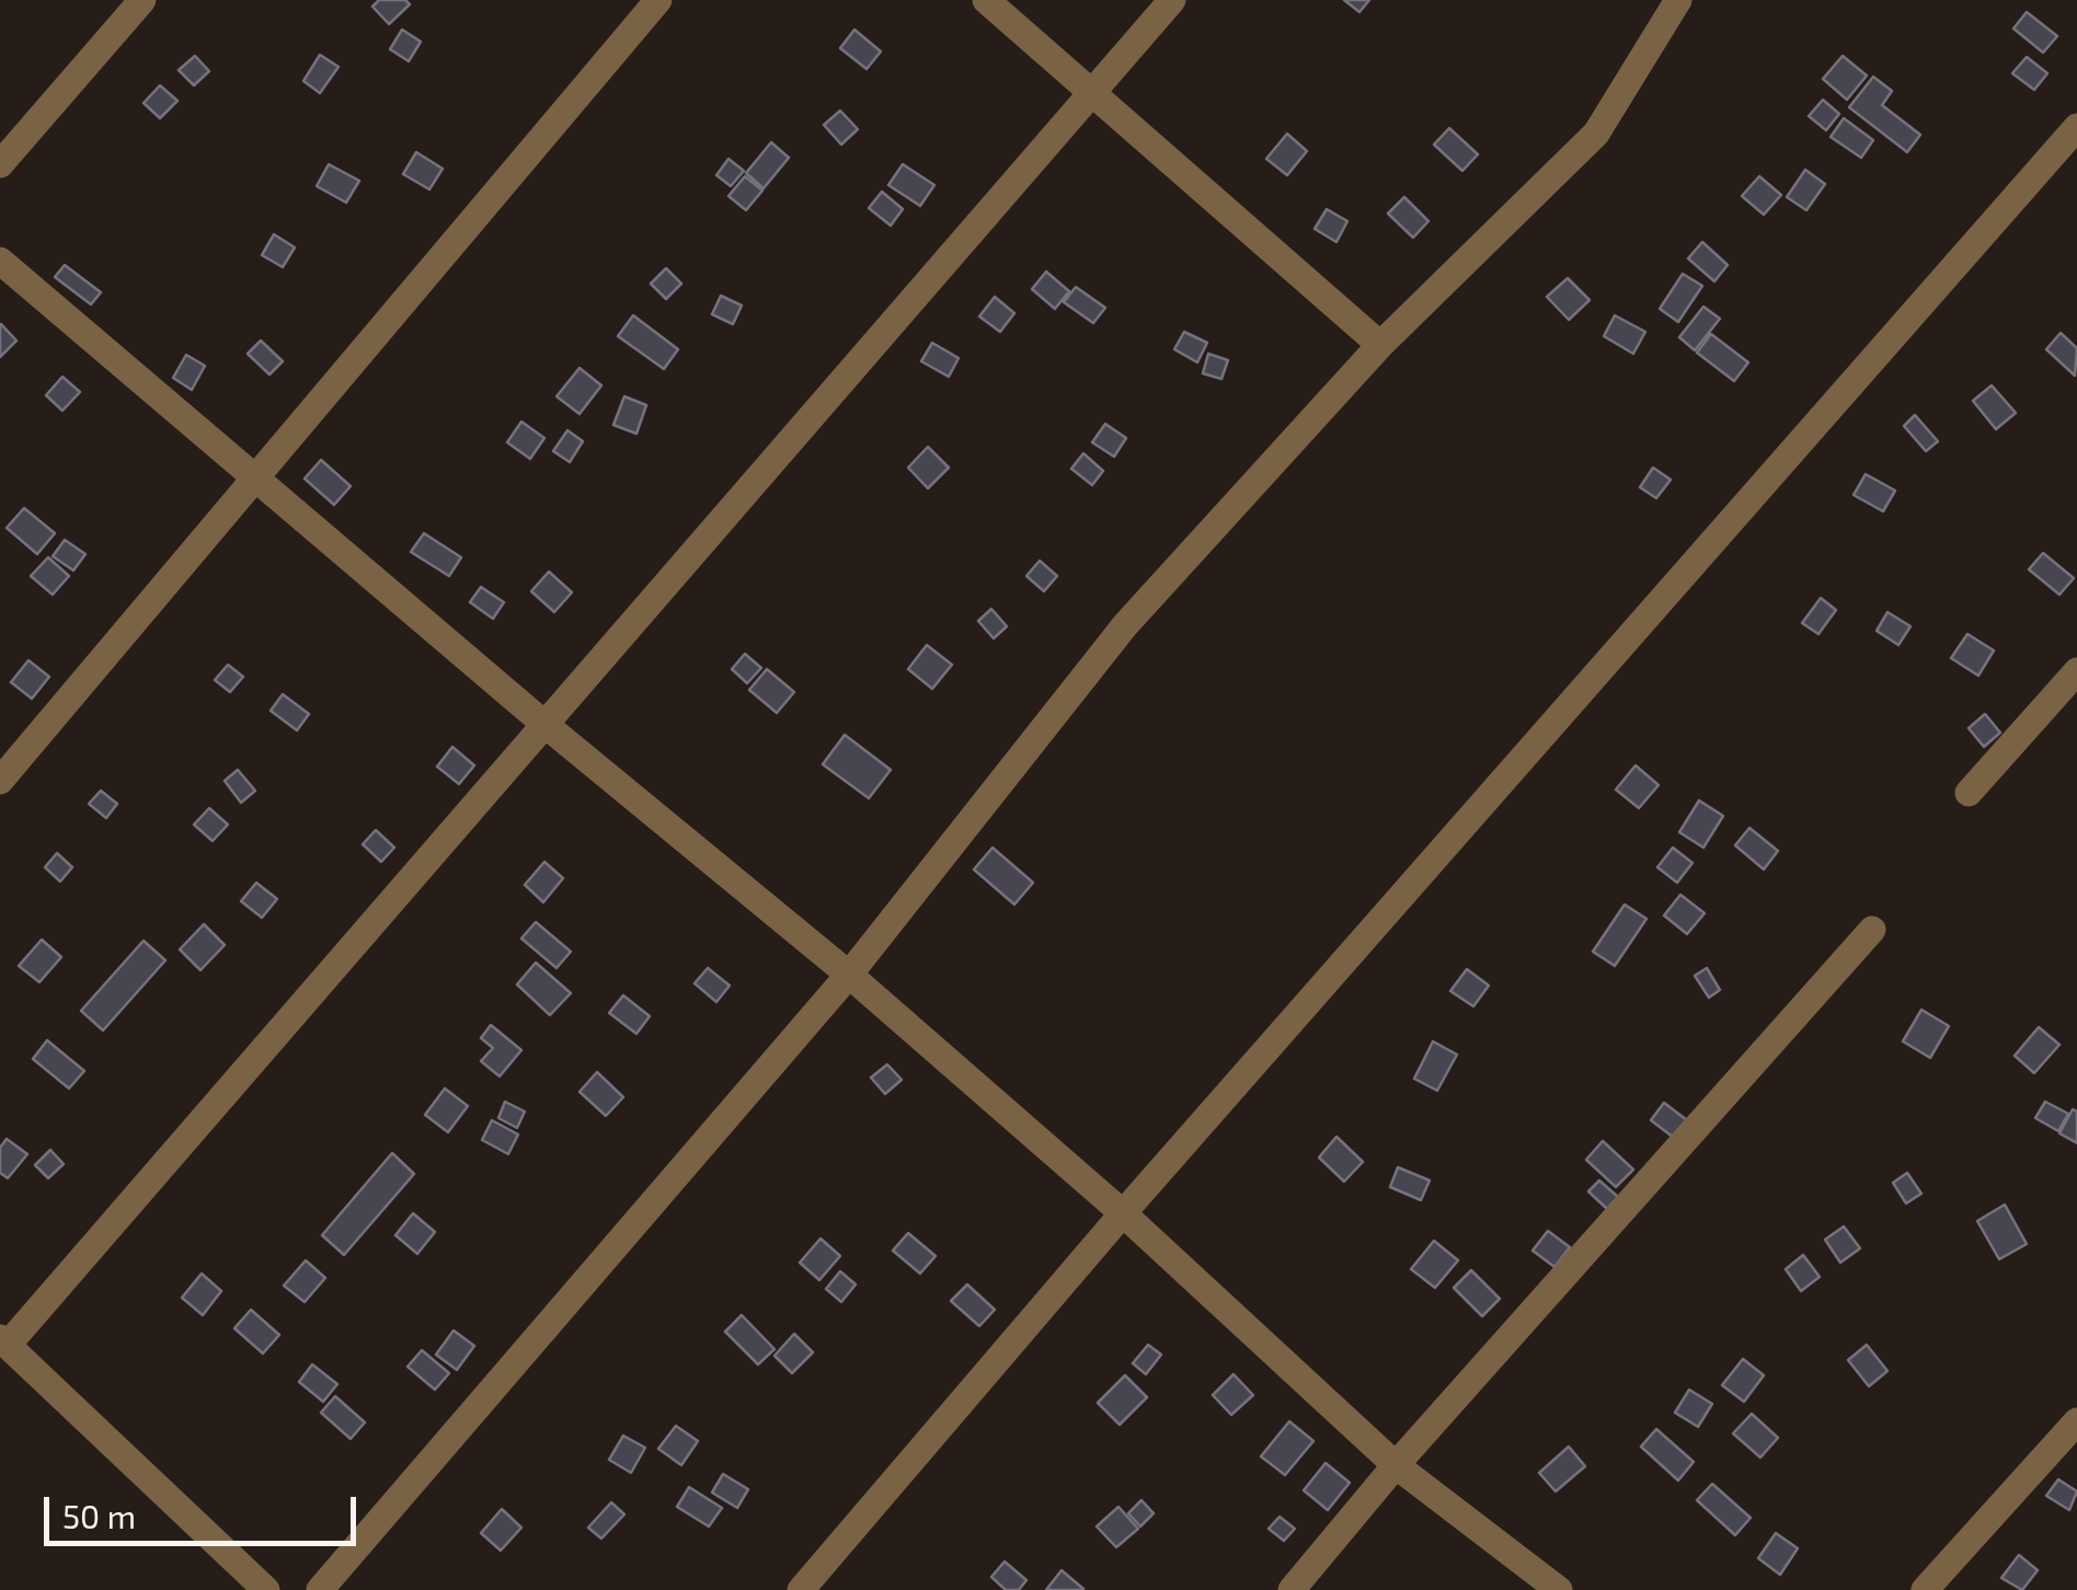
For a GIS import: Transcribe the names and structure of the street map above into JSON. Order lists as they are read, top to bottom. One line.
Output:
{"scale_bar":"50 m"}
